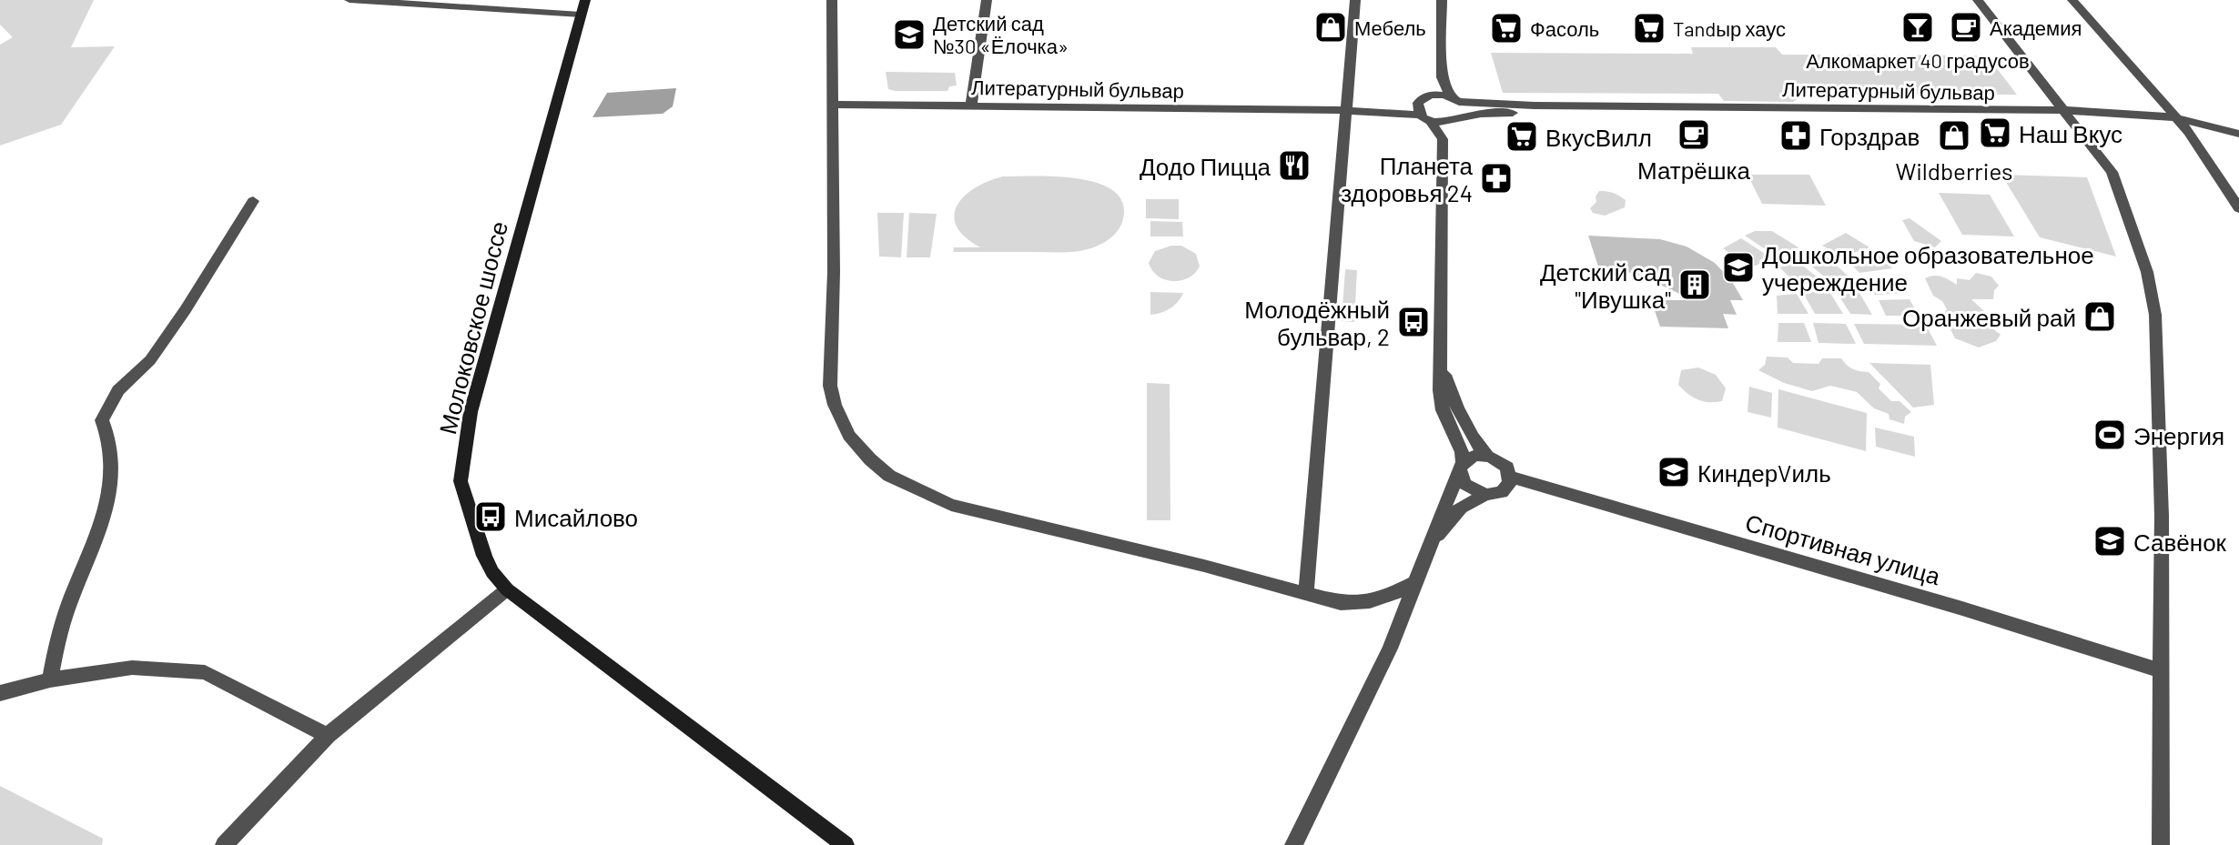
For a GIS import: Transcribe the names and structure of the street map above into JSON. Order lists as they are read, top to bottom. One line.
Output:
{"streets":{"main road":["Молоковское шоссе"],"street":["Литературный бульвар","Спортивная улица"]},"places":{"shop":["Мебель","Wildberries","Оранжевый рай"],"bar":["Алкомаркет 40 градусов"],"cafe":["Академия","Матрёшка"],"supermarket":["Фасоль","Tandыр хаус","Наш Вкус","ВкусВилл"],"school or university":["Детский сад №30 «Ёлочка»","Дошкольное образовательное учереждение","КиндерVиль","Савёнок"],"pharmacy":["Горздрав","Планета здоровья 24"],"restaurant":["Додо Пицца"],"building":["Детский сад \"Ивушка\""],"bus stop":["Молодёжный бульвар, 2","Мисайлово"],"sports":["Энергия"]}}
